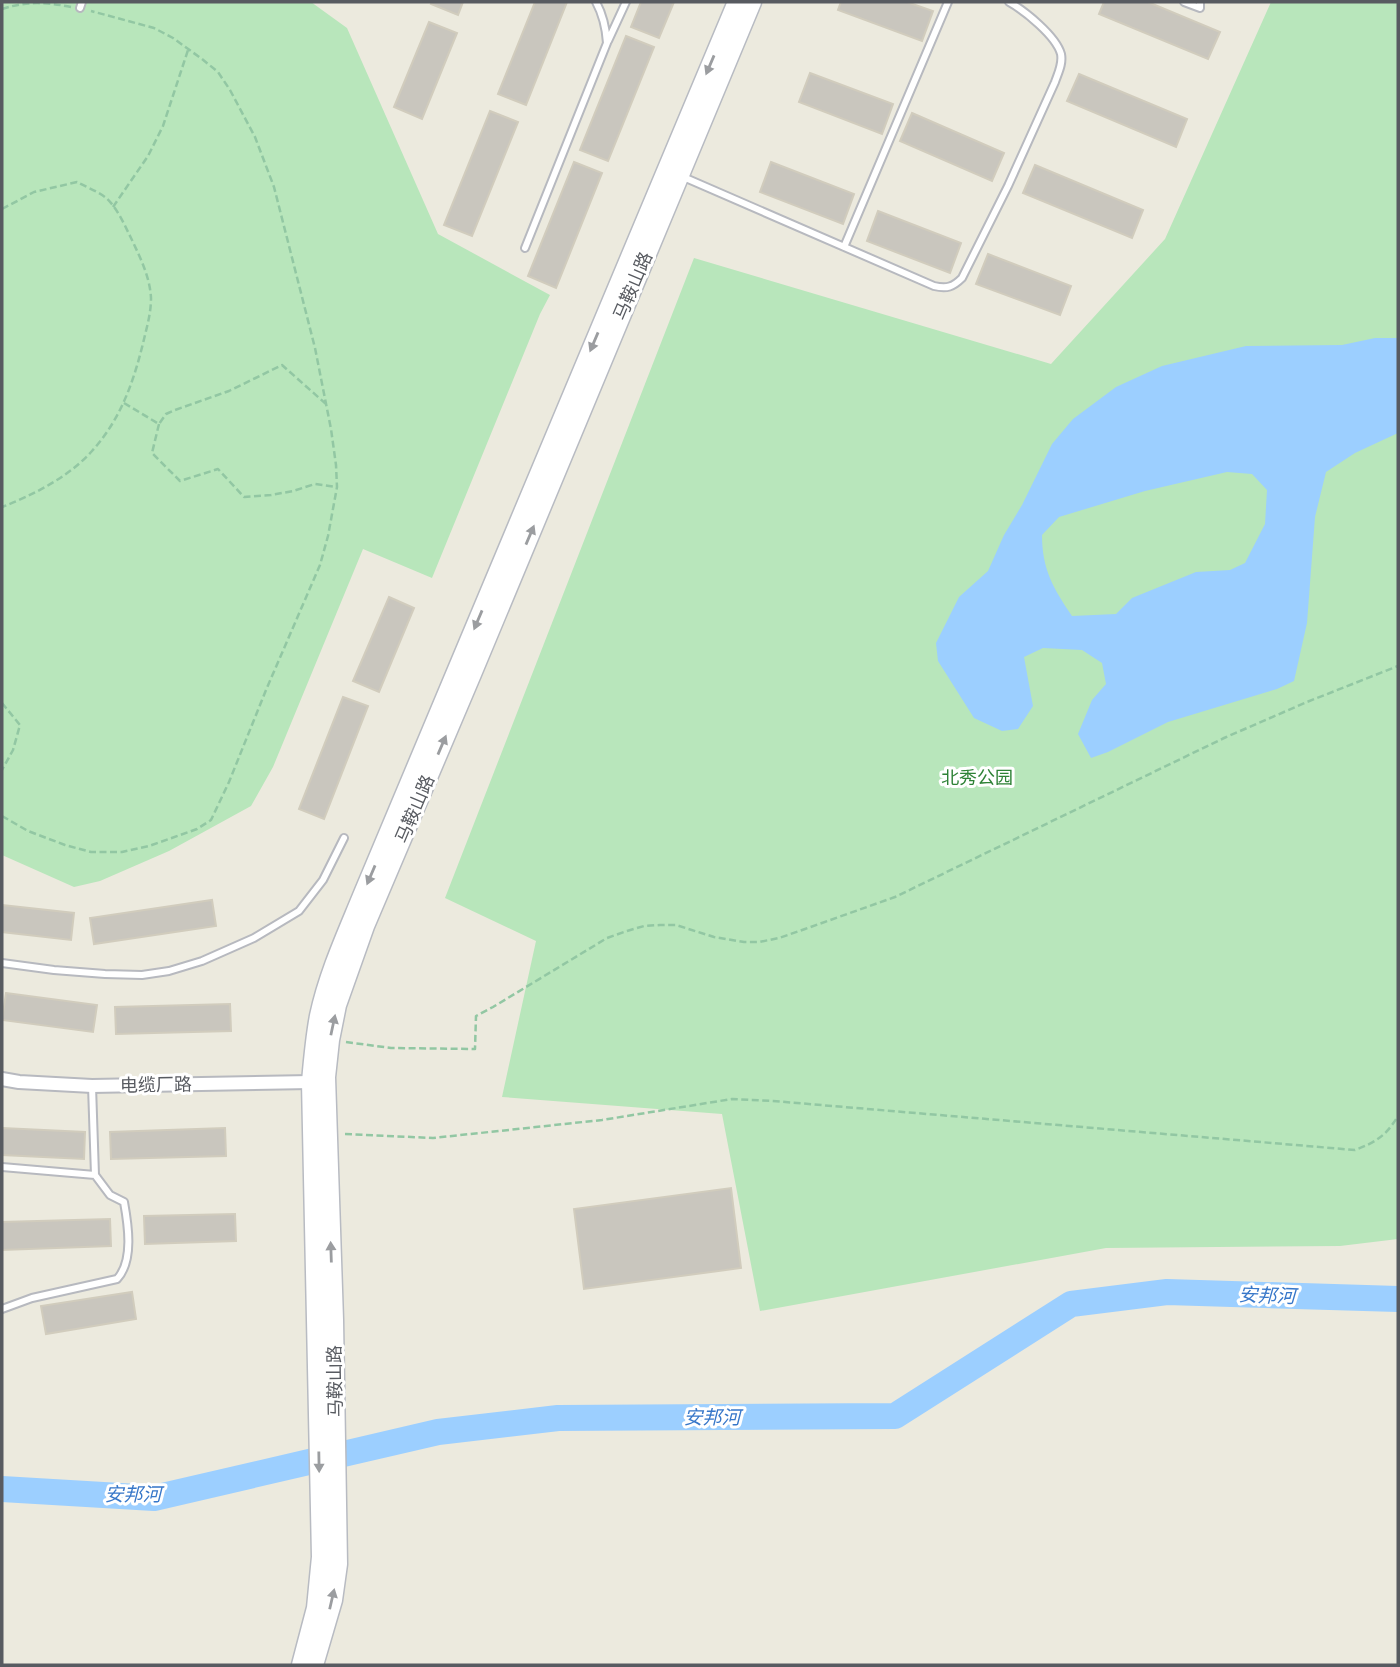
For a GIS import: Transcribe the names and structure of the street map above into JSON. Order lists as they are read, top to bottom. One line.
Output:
{"streets":{"main road":["马鞍山路"],"street":["电缆厂路"]},"crossings":[["马鞍山路","电缆厂路"]],"water":["安邦河"],"parks":["北秀公园"]}
